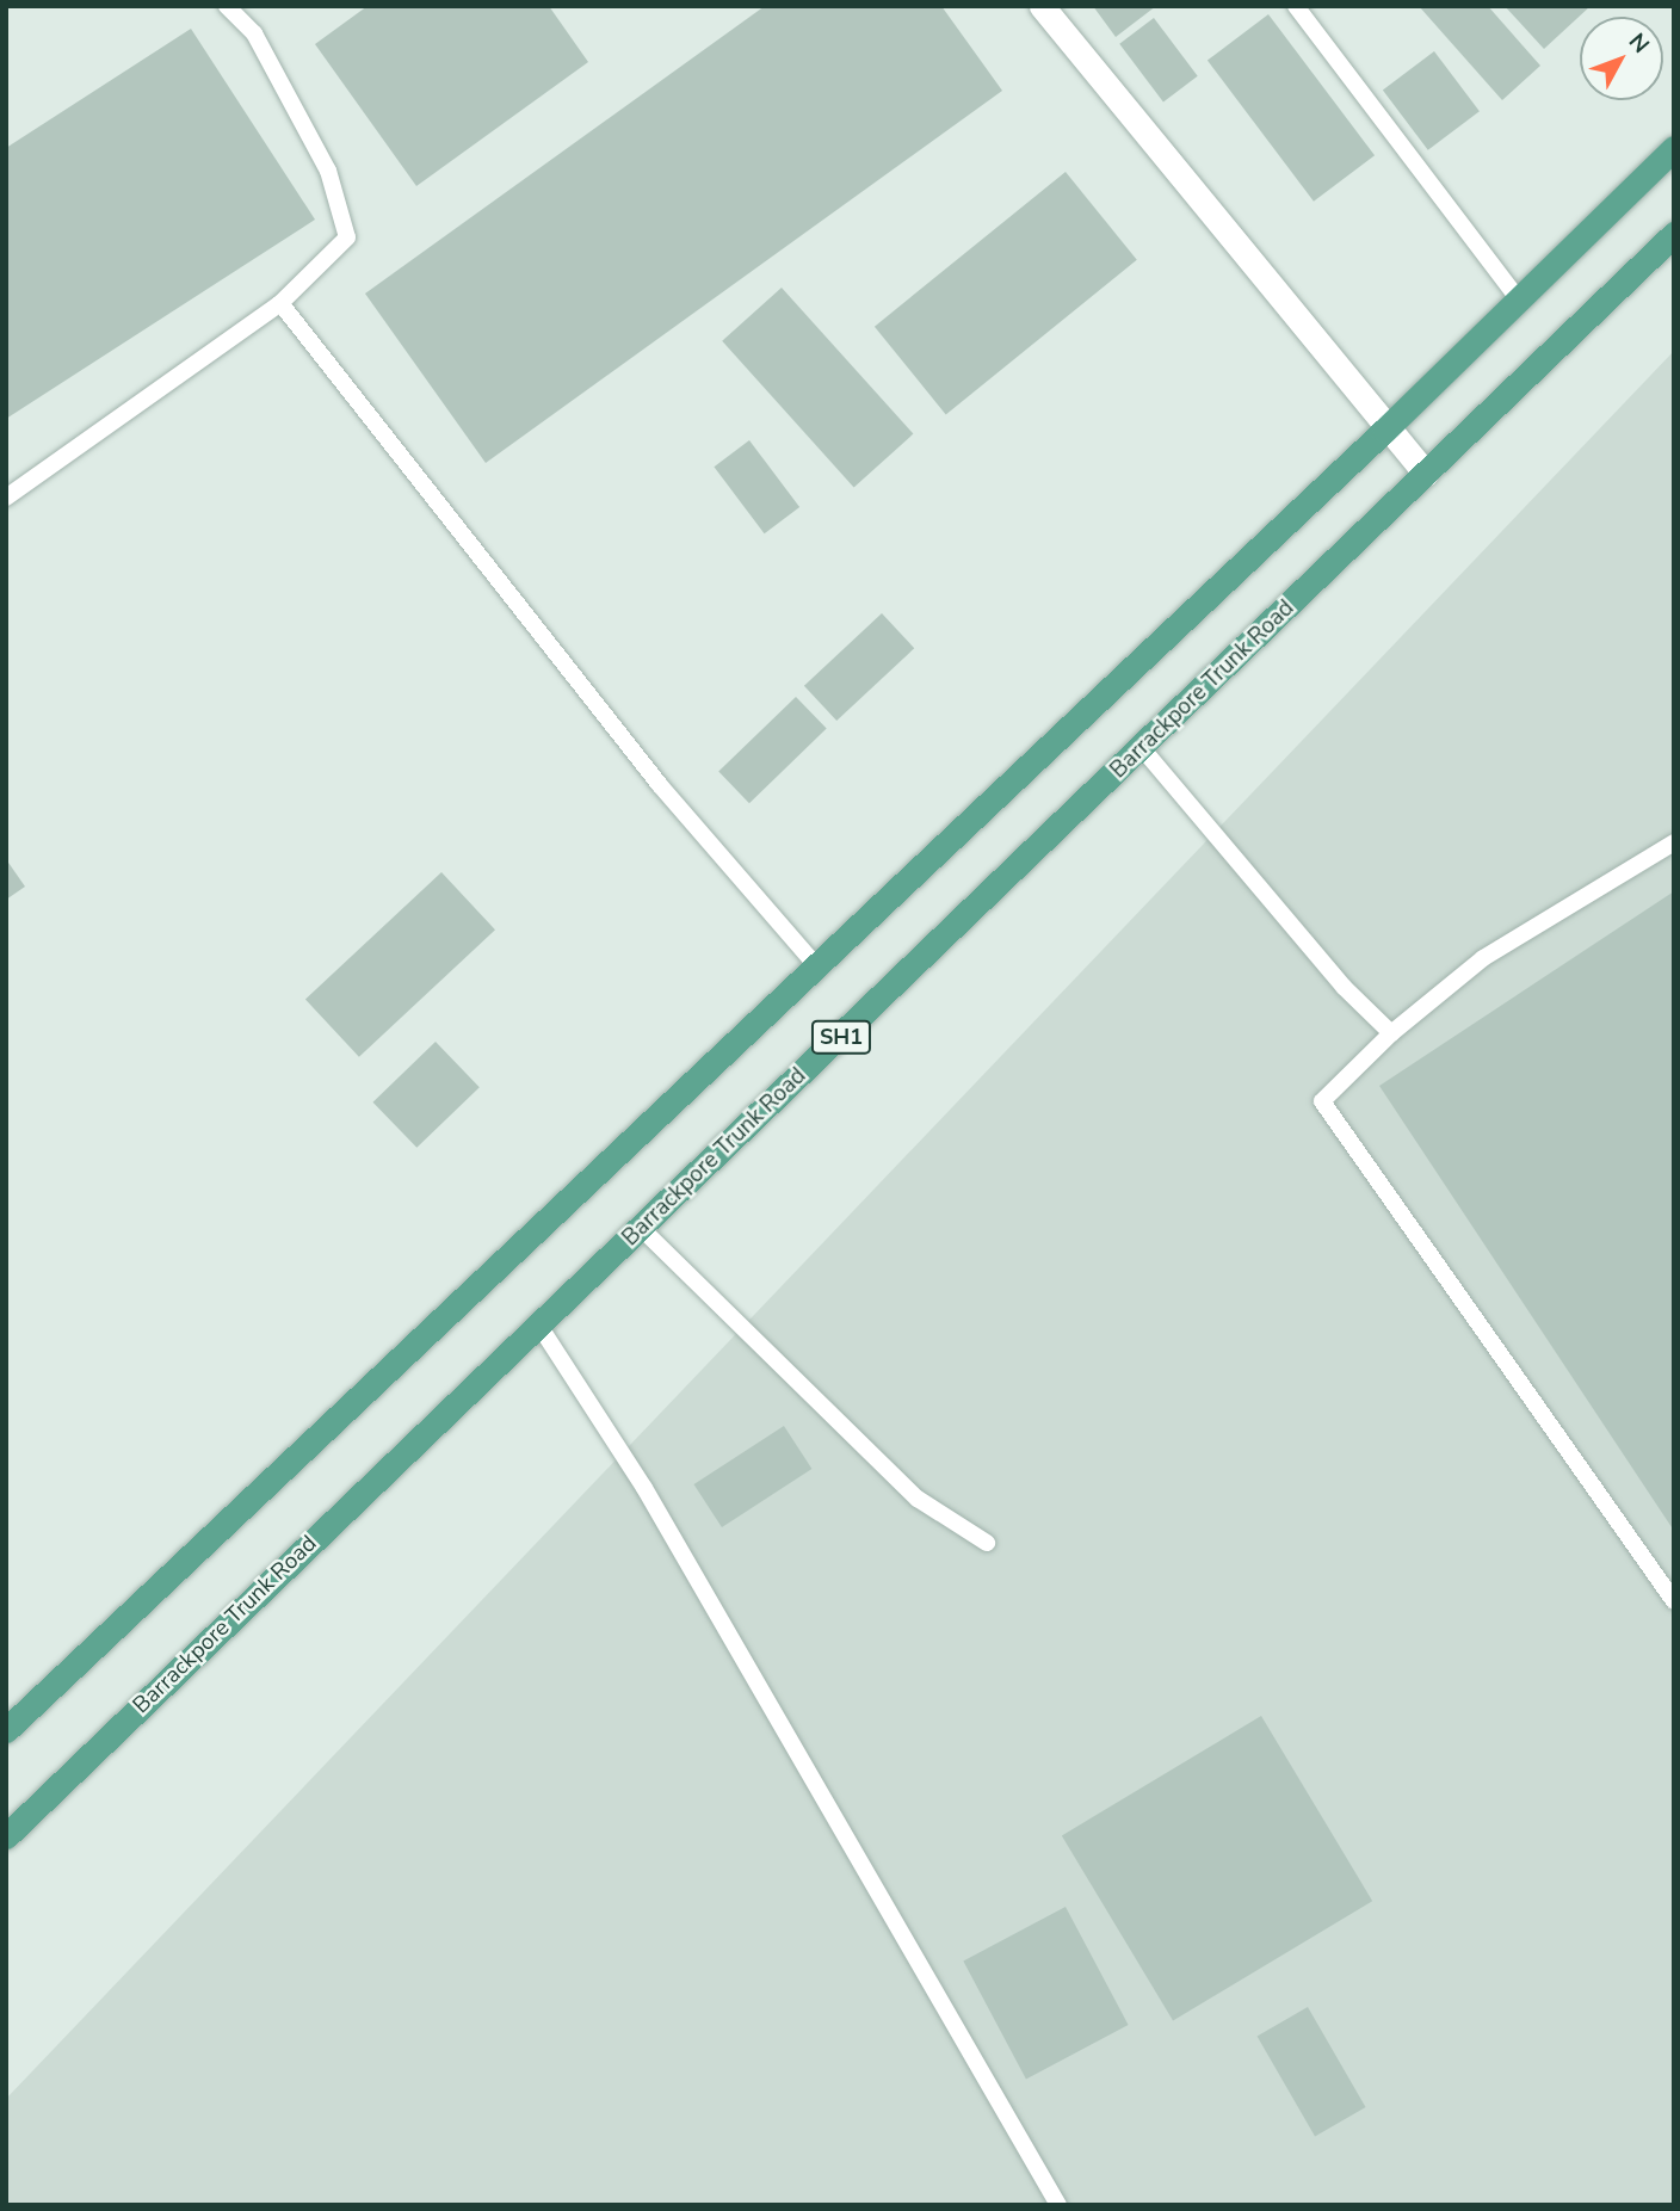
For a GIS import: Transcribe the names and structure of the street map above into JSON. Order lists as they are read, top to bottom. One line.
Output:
{"streets":{"main road":["Barrackpore Trunk Road","SH1"]},"north":"top right"}
